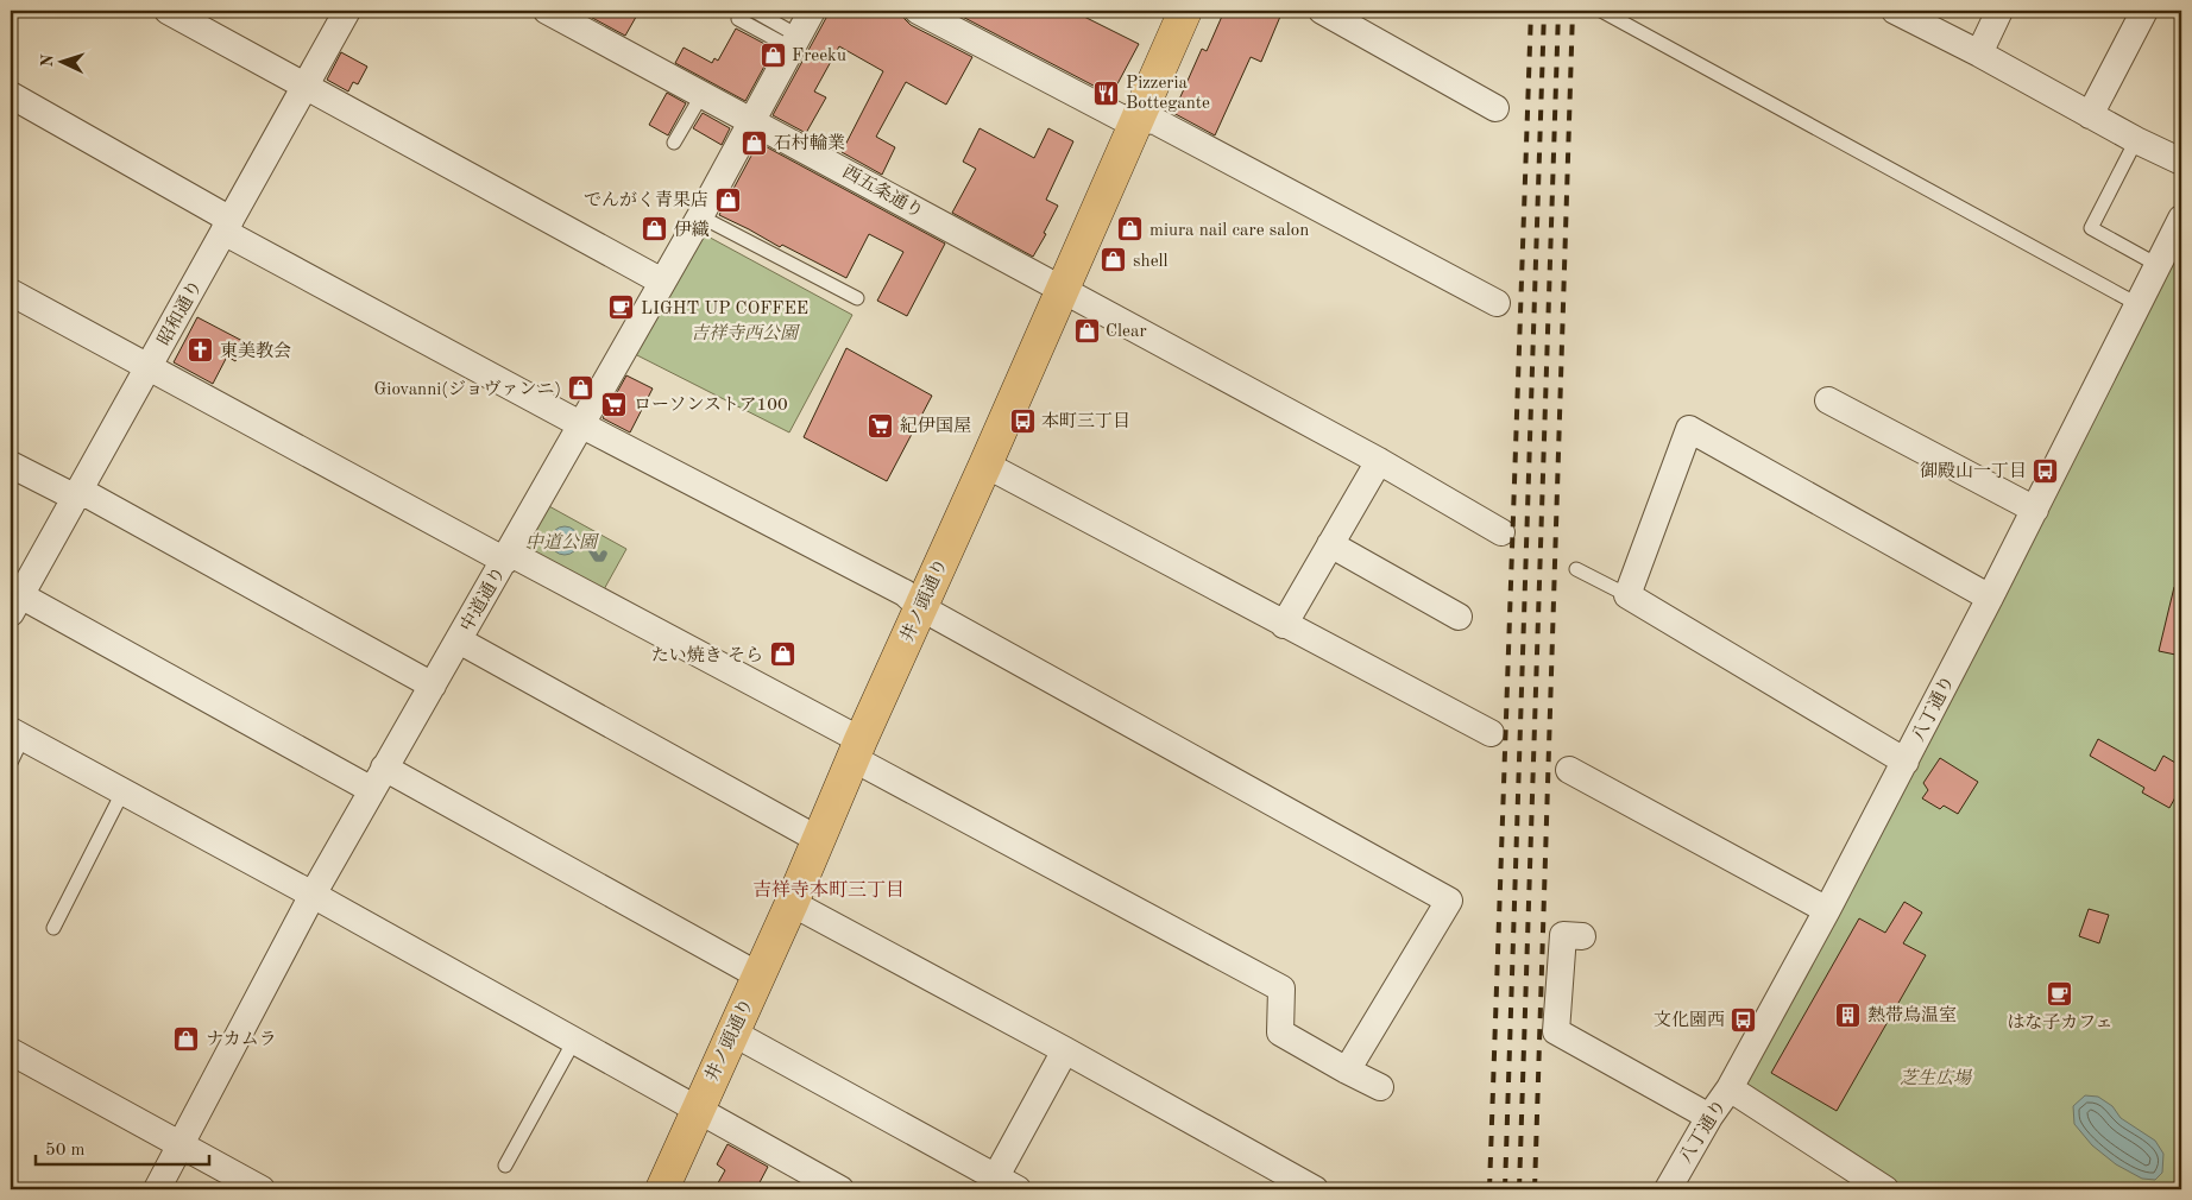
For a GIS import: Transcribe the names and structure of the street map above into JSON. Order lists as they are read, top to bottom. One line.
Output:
{"streets":{"main road":["井ノ頭通り"],"street":["西五条通り","昭和通り","中道通り","八丁通り"]},"crossings":[["西五条通り","中道通り"],["西五条通り","井ノ頭通り"]],"districts":["吉祥寺本町三丁目"],"parks":["吉祥寺西公園","中道公園","芝生広場"],"places":{"shop":["Freeku","石村輪業","でんがく青果店","伊織","miura nail care salon","shell","Clear","Giovanni(ジョヴァンニ)","たい焼き そら","ナカムラ"],"restaurant":["Pizzeria Bottegante"],"cafe":["LIGHT UP COFFEE","はな子カフェ"],"church":["東美教会"],"supermarket":["ローソンストア100","紀伊国屋"],"bus stop":["本町三丁目","御殿山一丁目","文化園西"],"building":["熱帯鳥温室"]},"scale_bar":"50 m","north":"left"}
